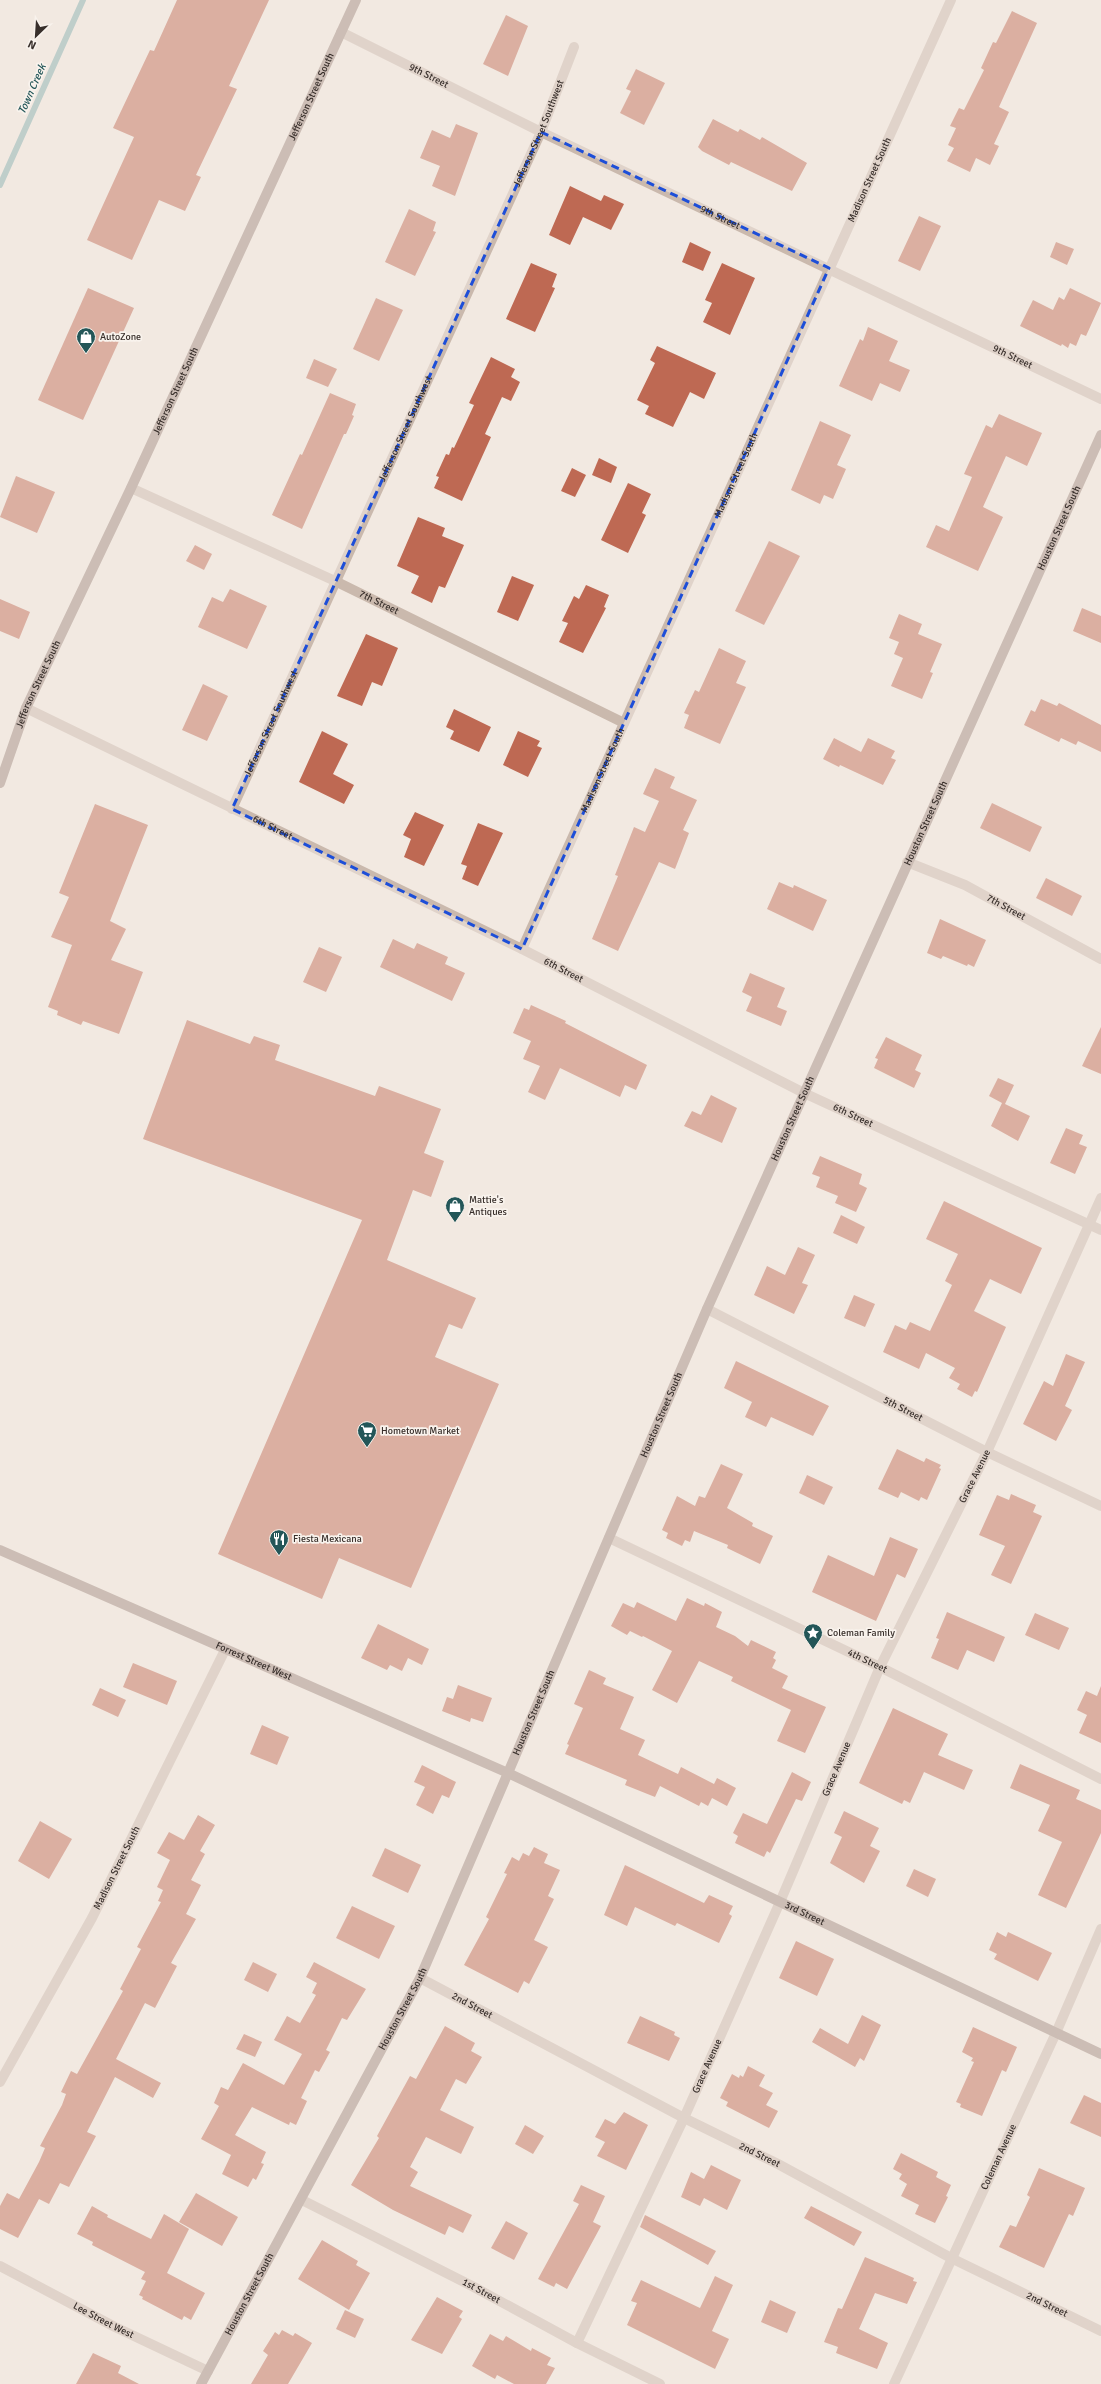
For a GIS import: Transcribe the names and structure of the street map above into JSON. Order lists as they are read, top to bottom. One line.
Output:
{"streets":{"street":["9th Street","Jefferson Street South","Jefferson Street Southwest","Madison Street South","Houston Street South","7th Street","6th Street","5th Street","Grace Avenue","4th Street","Forrest Street West","3rd Street","2nd Street","Coleman Avenue","1st Street","Lee Street West"]},"crossings":[["9th Street","Jefferson Street South"],["9th Street","Jefferson Street Southwest"],["9th Street","Madison Street South"],["Jefferson Street South","7th Street"],["Jefferson Street South","6th Street"],["Jefferson Street Southwest","7th Street"],["Jefferson Street Southwest","6th Street"],["Madison Street South","7th Street"],["Madison Street South","6th Street"],["Madison Street South","Forrest Street West"],["Houston Street South","7th Street"],["Houston Street South","6th Street"],["Houston Street South","5th Street"],["Houston Street South","4th Street"],["Houston Street South","Forrest Street West"],["Houston Street South","3rd Street"],["Houston Street South","2nd Street"],["Houston Street South","1st Street"],["Houston Street South","Lee Street West"],["6th Street","Grace Avenue"],["5th Street","Grace Avenue"],["Grace Avenue","4th Street"],["Grace Avenue","3rd Street"],["Grace Avenue","2nd Street"],["Grace Avenue","1st Street"],["Forrest Street West","3rd Street"],["3rd Street","Coleman Avenue"],["2nd Street","Coleman Avenue"]],"water":["Town Creek"],"places":{"shop":["AutoZone","Mattie's Antiques"],"supermarket":["Hometown Market"],"restaurant":["Fiesta Mexicana"],"place":["Coleman Family"]},"north":"bottom left"}
